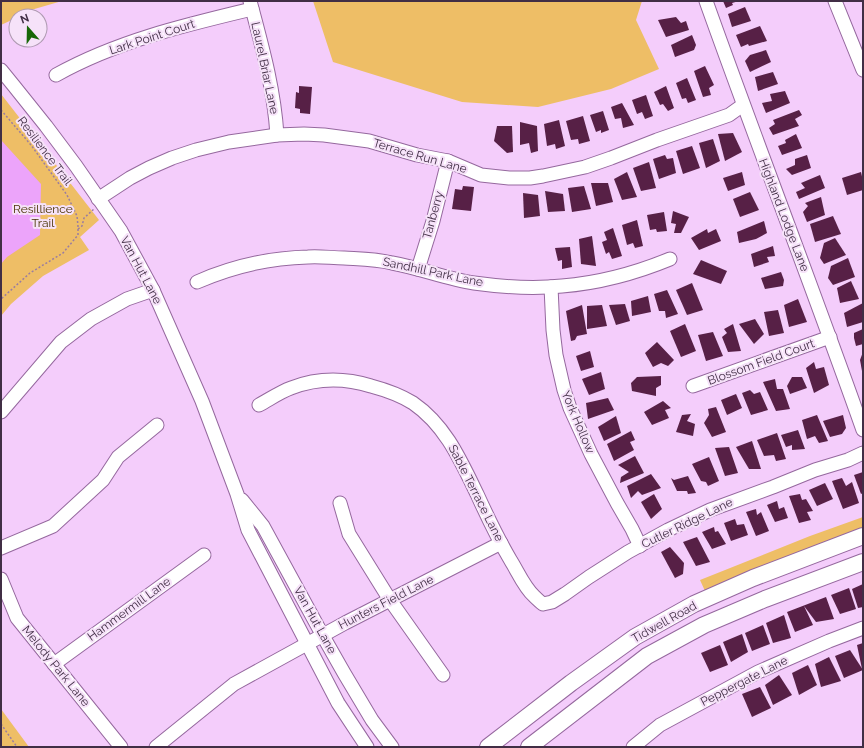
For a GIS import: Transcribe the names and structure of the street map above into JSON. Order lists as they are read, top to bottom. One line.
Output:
{"streets":{"main road":["Tidwell Road"],"street":["Lark Point Court","Laurel Briar Lane","Terrace Run Lane","Tanberry","Highland Lodge Lane","Van Hut Lane","Sandhill Park Lane","Blossom Field Court","York Hollow","Sable Terrace Lane","Cutler Ridge Lane","Hunters Field Lane","Hammermill Lane","Melody Park Lane","Peppergate Lane"],"path":["Resilience Trail"]},"crossings":[["Lark Point Court","Laurel Briar Lane"],["Laurel Briar Lane","Terrace Run Lane"],["Terrace Run Lane","Tanberry"],["Terrace Run Lane","Highland Lodge Lane"],["Terrace Run Lane","Van Hut Lane"],["Tanberry","Sandhill Park Lane"],["Highland Lodge Lane","Blossom Field Court"],["Van Hut Lane","Hunters Field Lane"],["Sandhill Park Lane","York Hollow"],["York Hollow","Cutler Ridge Lane"],["Sable Terrace Lane","Cutler Ridge Lane"],["Sable Terrace Lane","Hunters Field Lane"],["Hammermill Lane","Melody Park Lane"]],"parks":["Resillience Trail"],"north":"top"}
